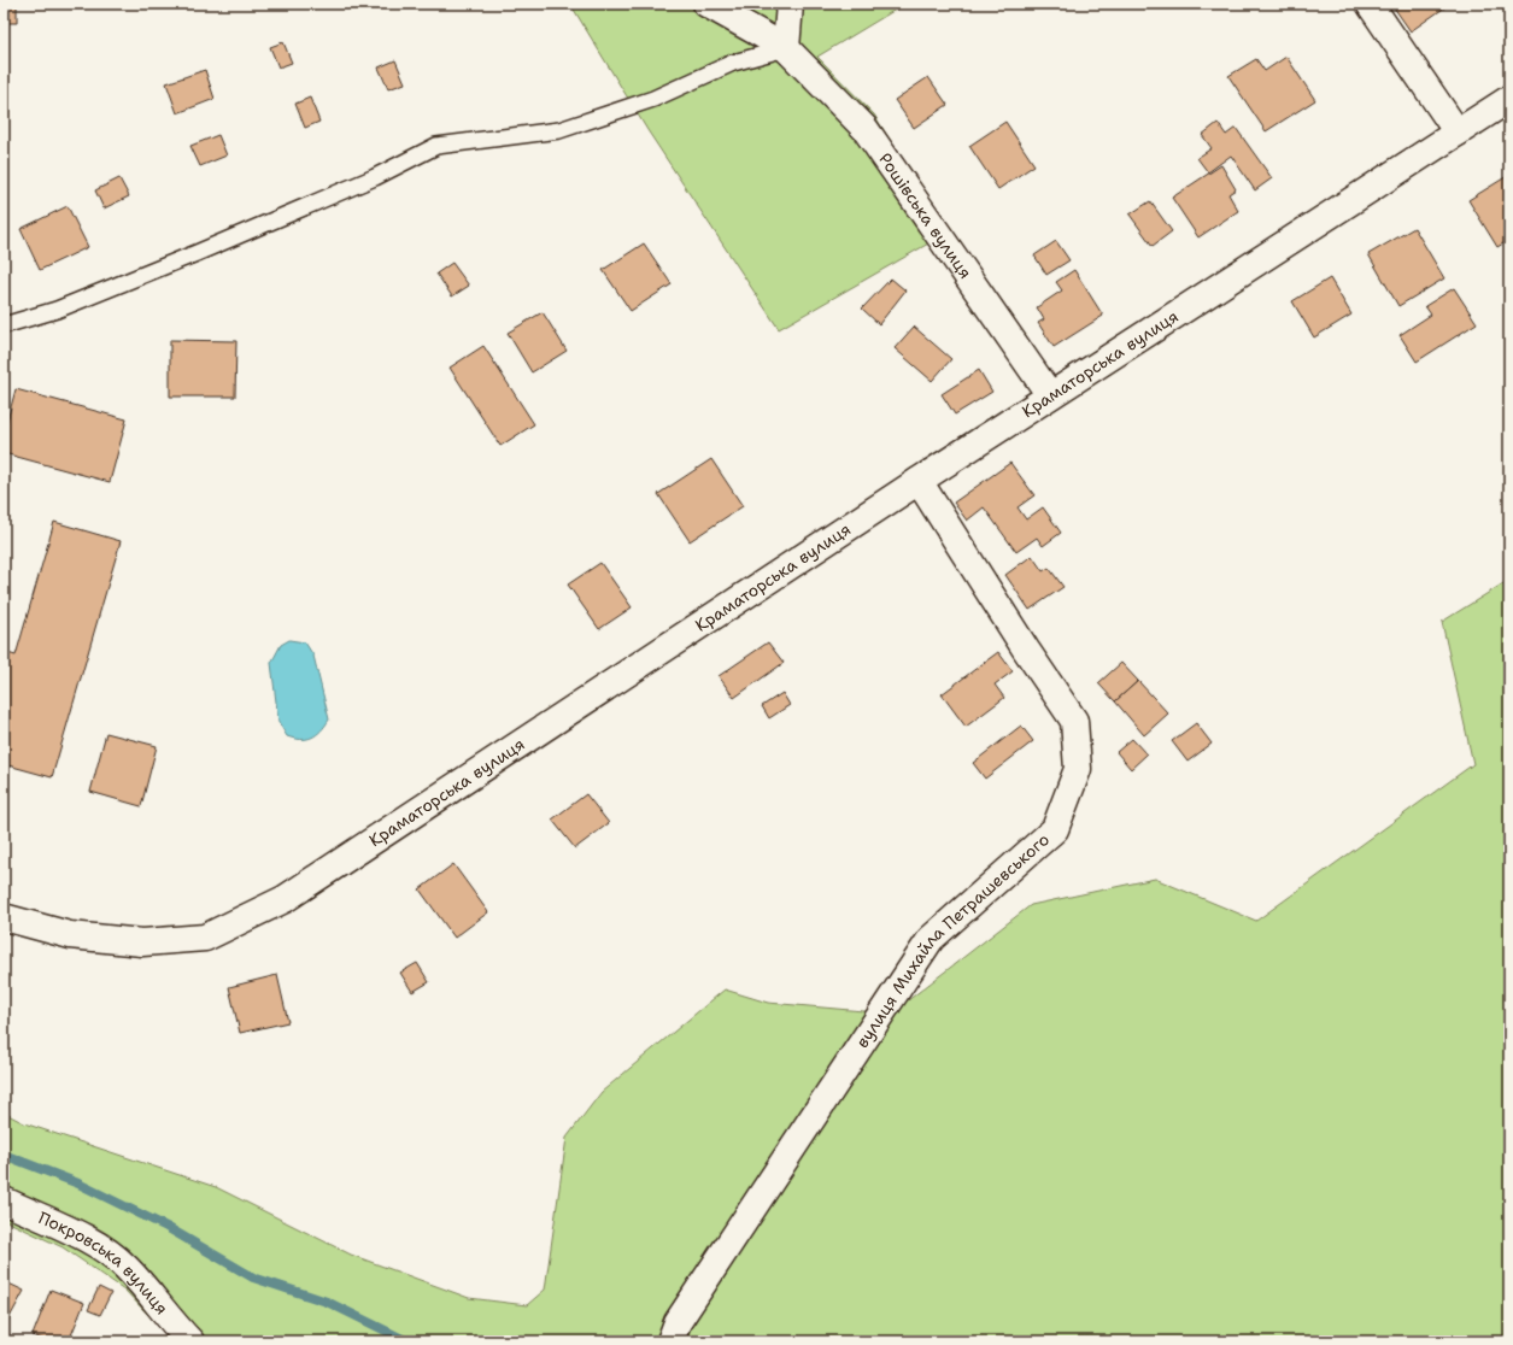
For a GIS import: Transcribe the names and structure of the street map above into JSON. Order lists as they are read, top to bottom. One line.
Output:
{"streets":{"street":["Рошівська вулиця","Краматорська вулиця","вулиця Михайла Петрашевського","Покровська вулиця"]},"crossings":[["Рошівська вулиця","Краматорська вулиця"],["Краматорська вулиця","вулиця Михайла Петрашевського"]]}
